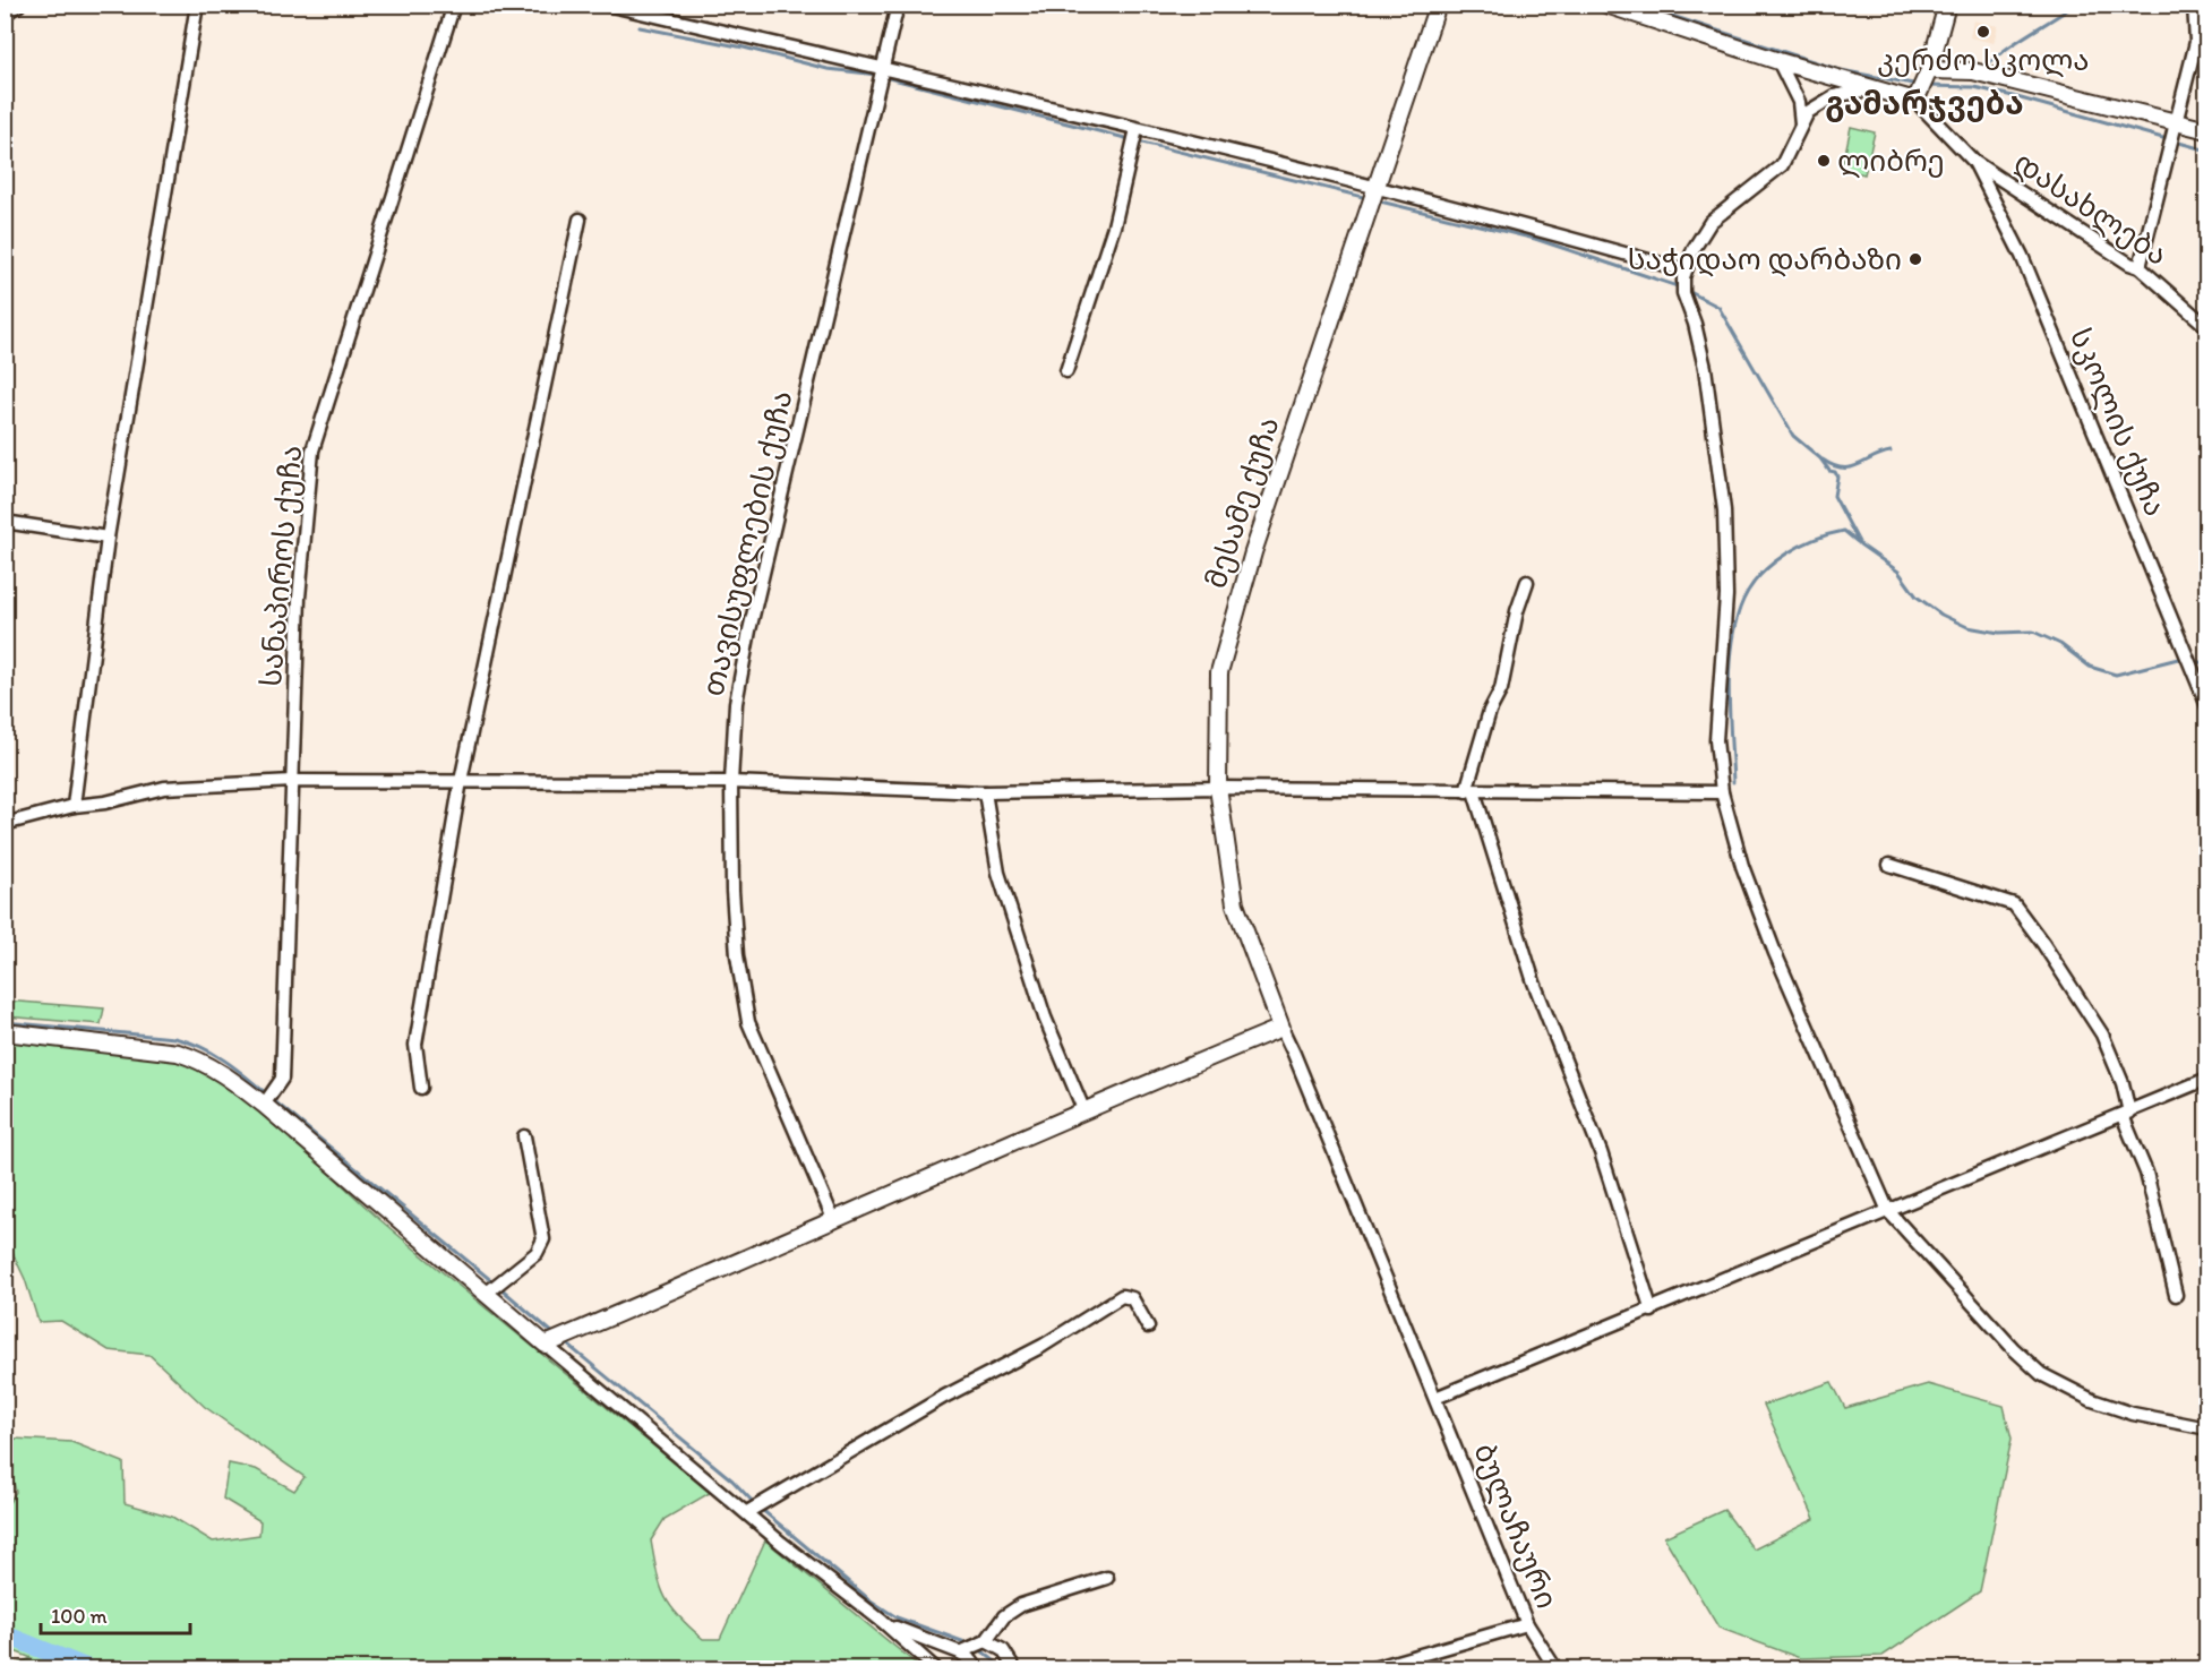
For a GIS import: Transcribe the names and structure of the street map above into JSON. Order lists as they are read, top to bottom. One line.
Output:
{"streets":{"street":["დასახლება","სკოლის ქუჩა","მესამე ქუჩა","თავისუფლების ქუჩა","სანაპიროს ქუჩა","ბულაჩაური"]},"crossings":[["დასახლება","სკოლის ქუჩა"],["მესამე ქუჩა","ბულაჩაური"]],"districts":["გამარჯვება"],"places":["კერძო სკოლა","ლიბრე","საჭიდაო დარბაზი"],"scale_bar":"100 m"}
